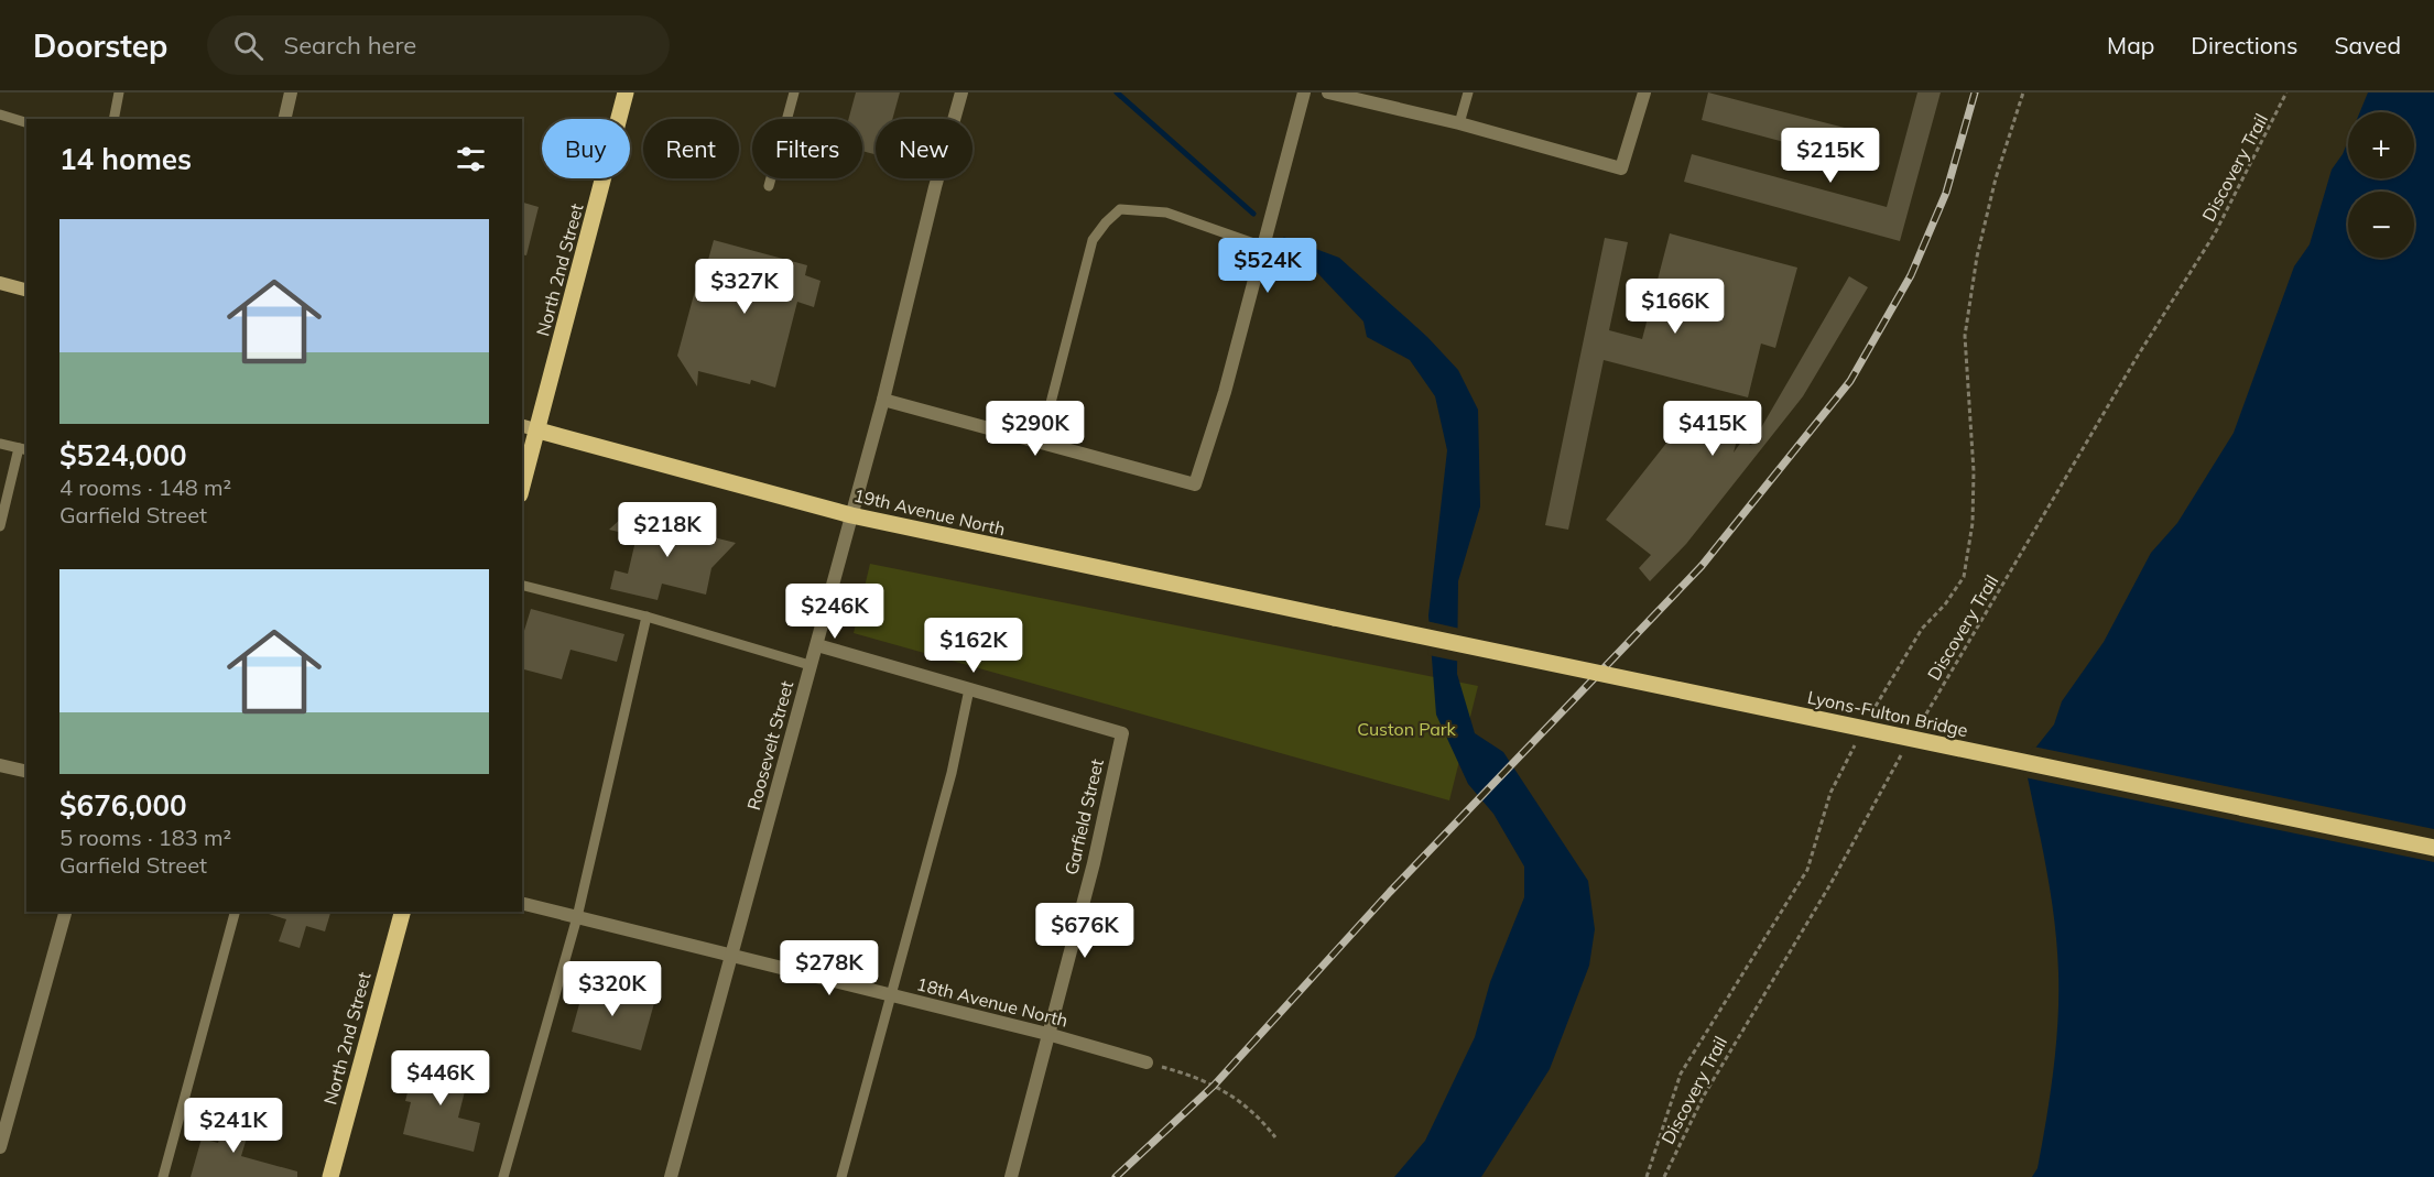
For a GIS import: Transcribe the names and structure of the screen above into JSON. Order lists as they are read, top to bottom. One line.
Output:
{"streets":{"main road":["North 2nd Street","19th Avenue North","Lyons-Fulton Bridge"],"street":["Roosevelt Street","Garfield Street","18th Avenue North"],"path":["Discovery Trail"]},"crossings":[["North 2nd Street","19th Avenue North"],["19th Avenue North","Lyons-Fulton Bridge"],["19th Avenue North","Roosevelt Street"],["Roosevelt Street","18th Avenue North"],["Garfield Street","18th Avenue North"]],"parks":["Custon Park"],"page":{"header":"Doorstep","search":"Search here","nav":["Map","Directions","Saved"],"map_buttons":["+","−"],"chip":["Buy","Rent","Filters","New"],"heading":"14 homes","price":["$215K","$524K","$327K","$166K","$290K","$415K","$218K","$246K","$162K","$676K","$278K","$320K","$446K","$241K"],"list":[{"name":"$524,000","note":"4 rooms · 148 m² · Garfield Street"},{"name":"$676,000","note":"5 rooms · 183 m² · Garfield Street"}]}}
